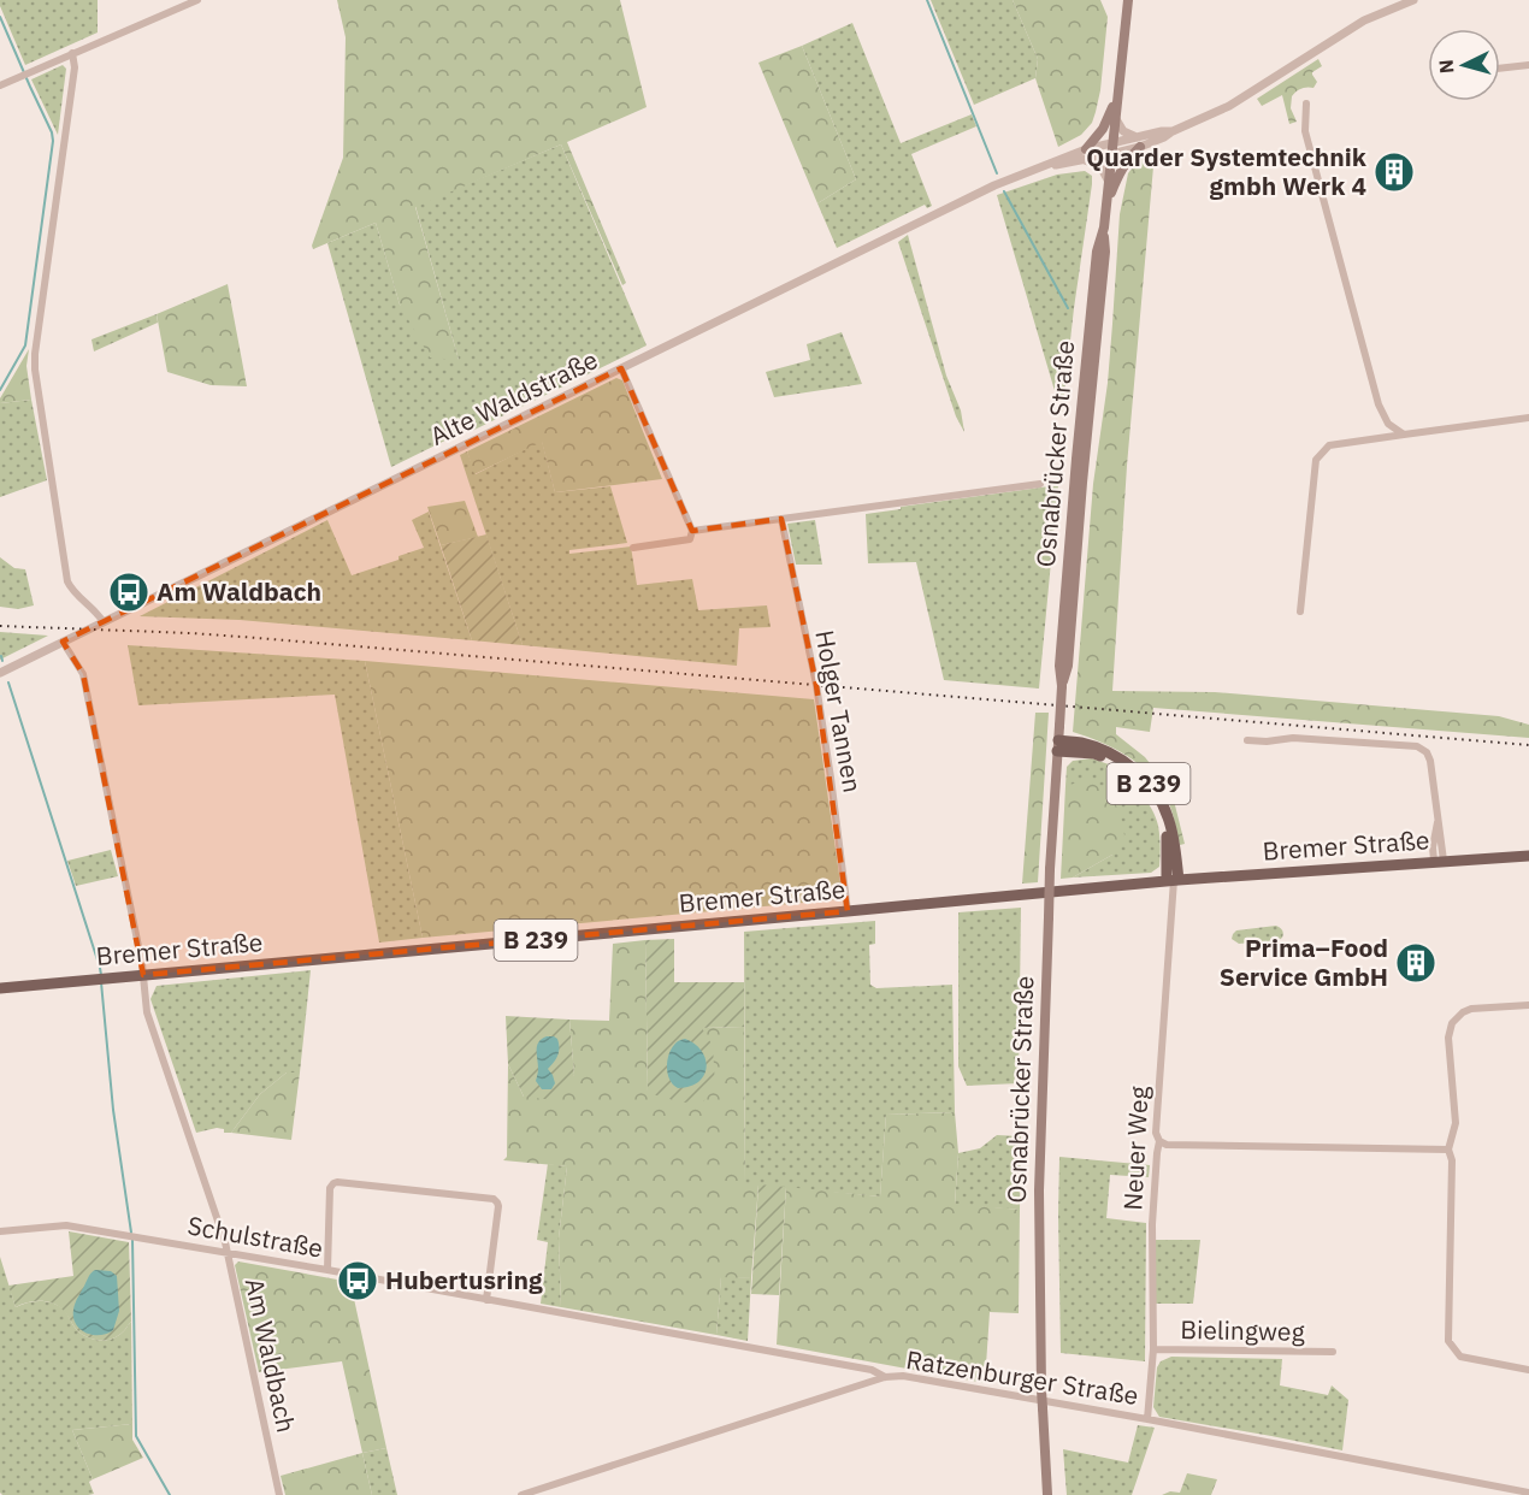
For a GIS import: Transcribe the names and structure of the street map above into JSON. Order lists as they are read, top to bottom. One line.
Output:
{"streets":{"main road":["Osnabrücker Straße","B 239","Bremer Straße"],"street":["Alte Waldstraße","Holger Tannen","Neuer Weg","Schulstraße","Bielingweg","Am Waldbach","Ratzenburger Straße"]},"crossings":[["Alte Waldstraße","Osnabrücker Straße"],["Alte Waldstraße","Am Waldbach"],["Osnabrücker Straße","B 239"],["Holger Tannen","Bremer Straße"],["B 239","Bremer Straße"],["B 239","Neuer Weg"],["Bremer Straße","Neuer Weg"],["Bremer Straße","Am Waldbach"],["Neuer Weg","Bielingweg"],["Neuer Weg","Ratzenburger Straße"],["Schulstraße","Am Waldbach"],["Schulstraße","Ratzenburger Straße"]],"places":{"building":["Quarder Systemtechnik gmbh Werk 4","Prima–Food Service GmbH"],"bus stop":["Am Waldbach","Hubertusring"]},"north":"left"}
